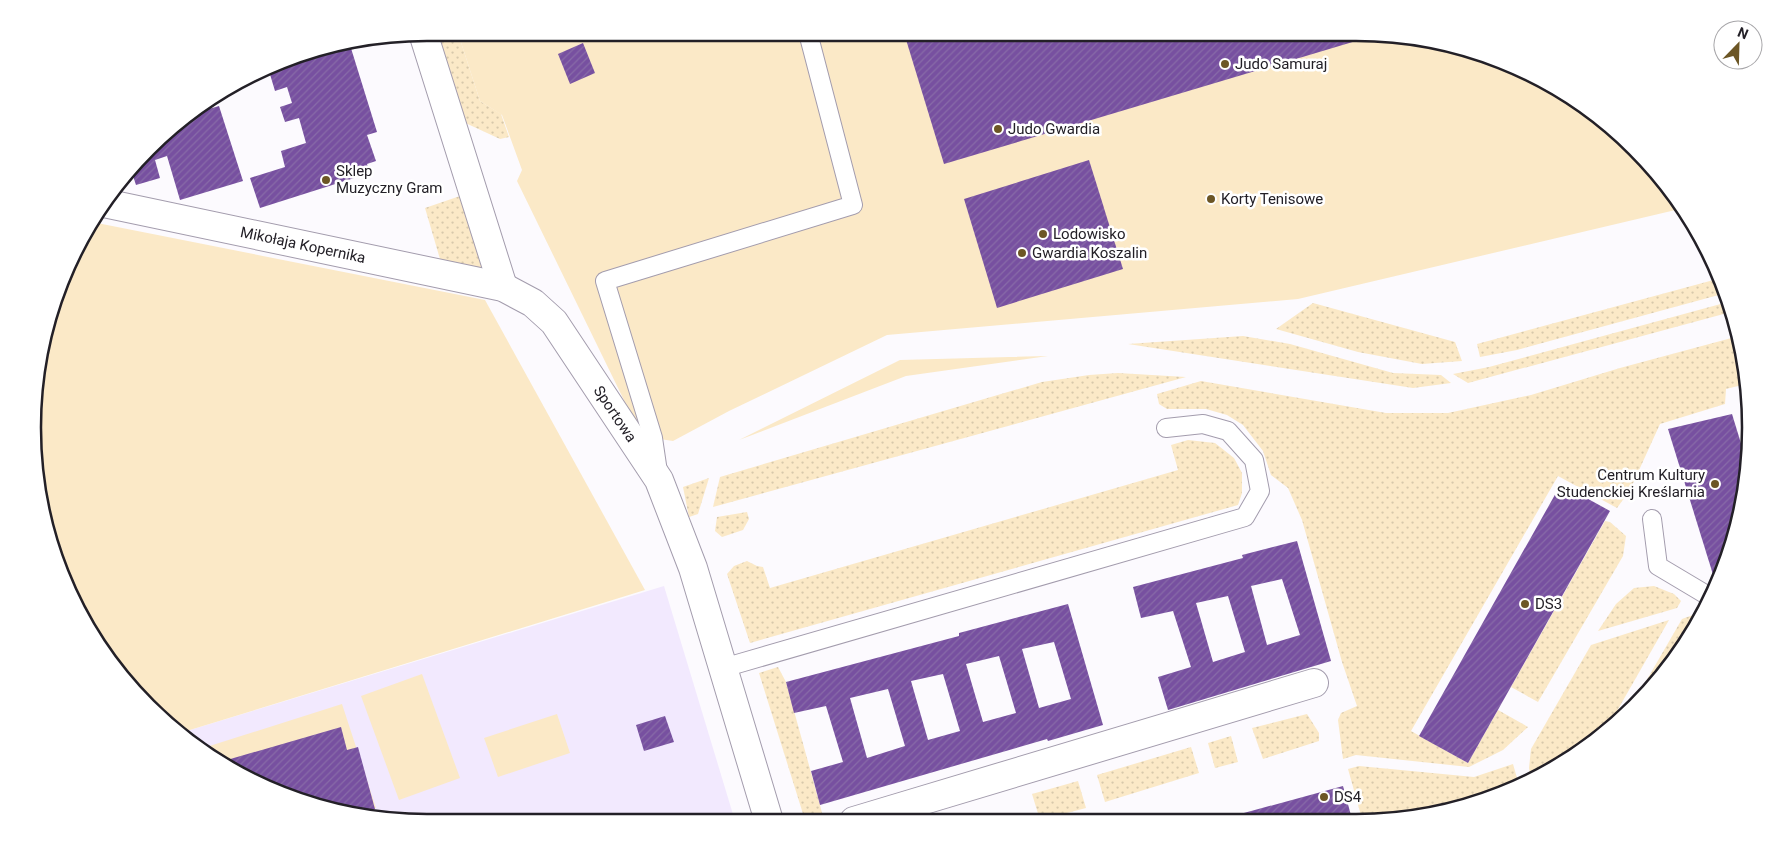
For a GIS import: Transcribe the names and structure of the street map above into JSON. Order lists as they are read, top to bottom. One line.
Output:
{"streets":{"street":["Mikołaja Kopernika","Sportowa"]},"crossings":[["Mikołaja Kopernika","Sportowa"]],"places":["Judo Samuraj","Judo Gwardia","Sklep Muzyczny Gram","Korty Tenisowe","Lodowisko","Gwardia Koszalin","Centrum Kultury Studenckiej Kreślarnia","DS3","DS4"],"north":"top right"}
